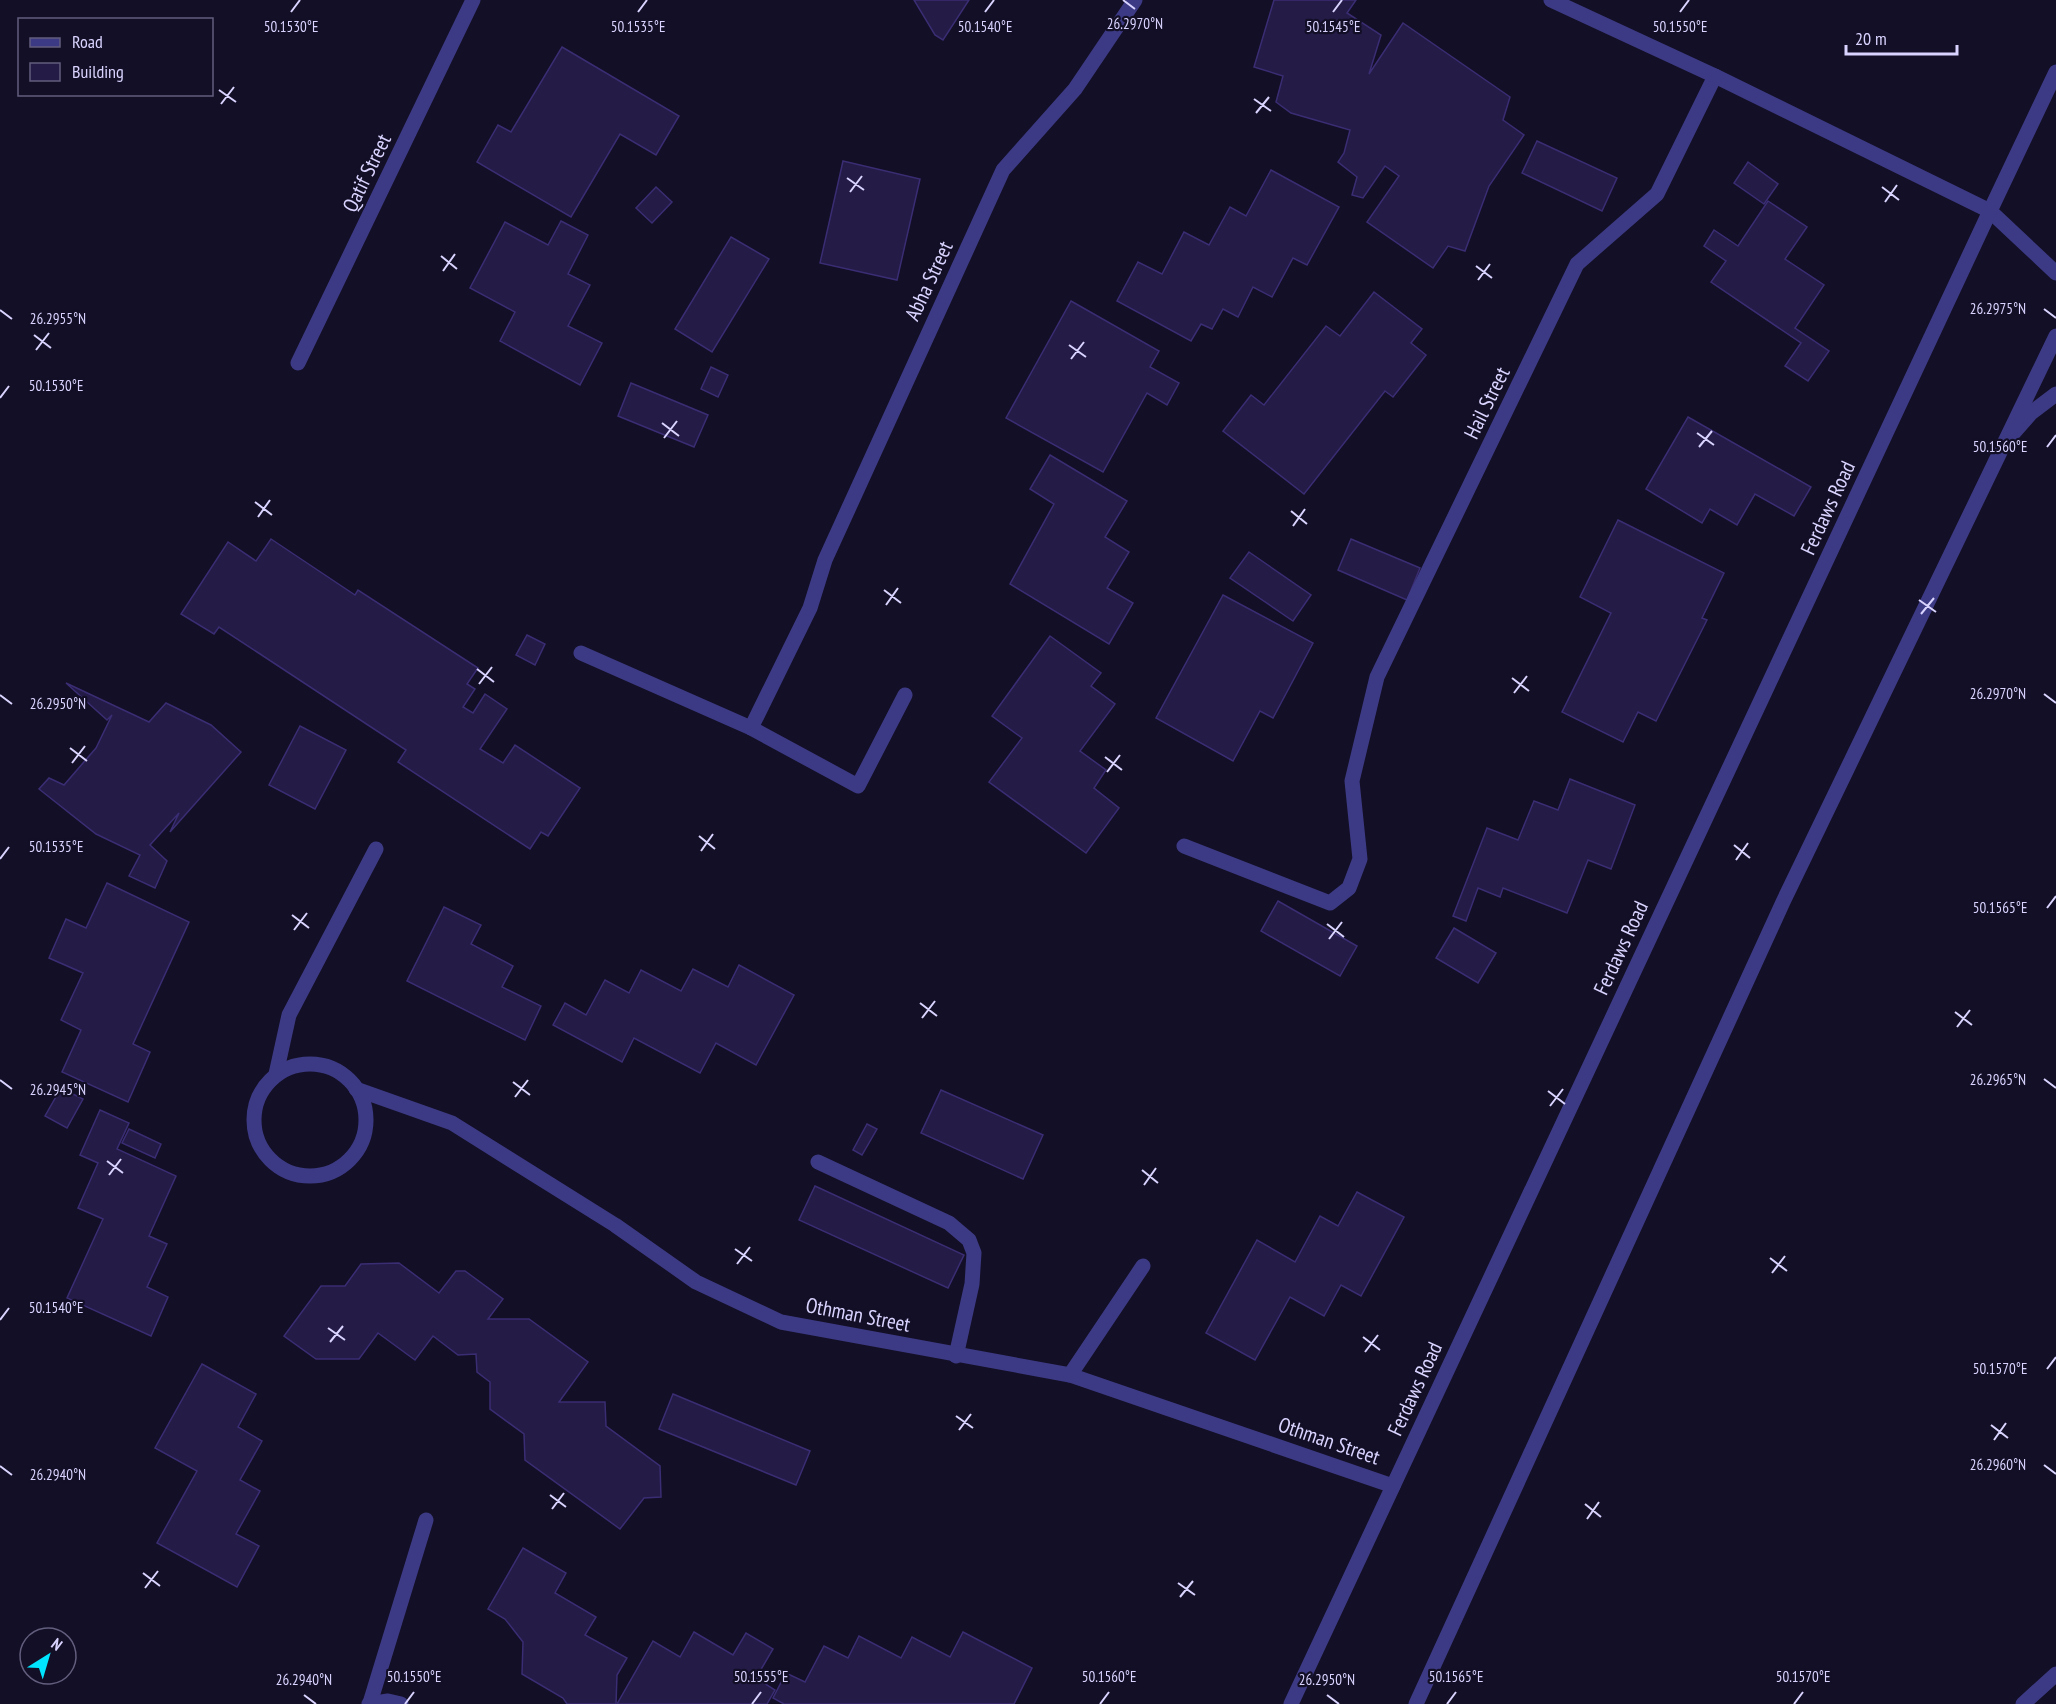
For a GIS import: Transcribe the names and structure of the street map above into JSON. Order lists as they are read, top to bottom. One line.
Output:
{"streets":{"street":["Qatif Street","Abha Street","Hail Street","Ferdaws Road","Othman Street"]},"crossings":[["Ferdaws Road","Othman Street"]],"legend":["Road","Building"],"scale_bar":"20 m","north":"top right","coordinates":["26.2970°N","50.1530°E","50.1535°E","50.1540°E","50.1545°E","50.1550°E","26.2975°N","26.2955°N","50.1560°E","26.2950°N","50.1565°E","26.2965°N","26.2945°N","50.1570°E","26.2960°N","26.2940°N","50.1555°E"]}
